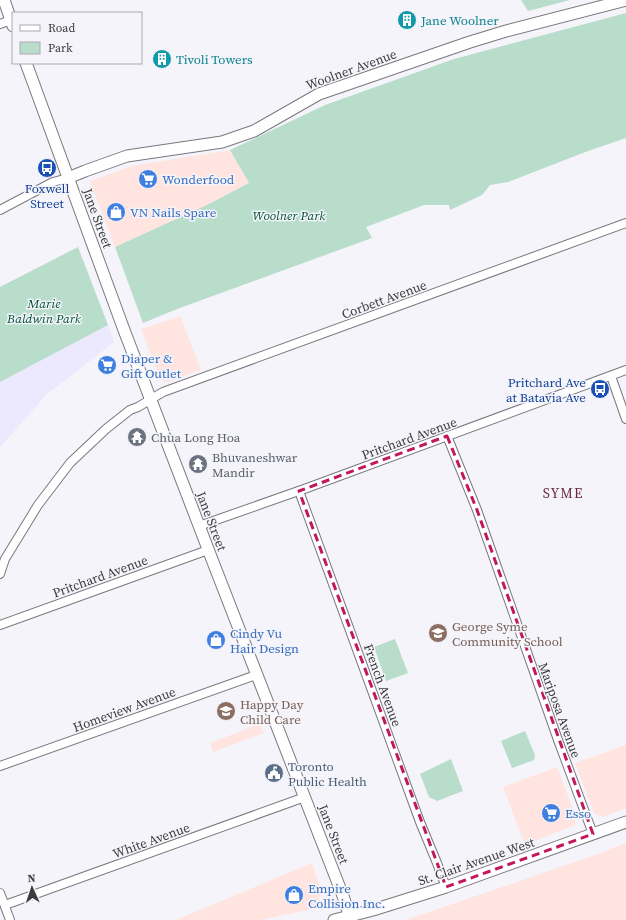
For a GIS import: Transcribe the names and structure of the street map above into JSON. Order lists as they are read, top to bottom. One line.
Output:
{"streets":{"main road":["Woolner Avenue","Jane Street","St. Clair Avenue West"],"street":["Corbett Avenue","Pritchard Avenue","French Avenue","Homeview Avenue","Mariposa Avenue","White Avenue"]},"crossings":[["Woolner Avenue","Jane Street"],["Jane Street","Corbett Avenue"],["Jane Street","Pritchard Avenue"],["Jane Street","Homeview Avenue"],["Jane Street","White Avenue"],["Jane Street","St. Clair Avenue West"],["Pritchard Avenue","French Avenue"],["Pritchard Avenue","Mariposa Avenue"],["French Avenue","St. Clair Avenue West"],["Mariposa Avenue","St. Clair Avenue West"]],"districts":["SYME"],"parks":["Woolner Park","Marie Baldwin Park"],"places":{"building":["Jane Woolner","Tivoli Towers"],"bus stop":["Foxwell Street","Pritchard Ave at Batavia Ave"],"supermarket":["Wonderfood","Diaper & Gift Outlet","Esso"],"shop":["VN Nails Spare","Cindy Vu Hair Design","Empire Collision Inc."],"temple":["Chùa Long Hoa","Bhuvaneshwar Mandir"],"school or university":["George Syme Community School","Happy Day Child Care"],"public building":["Toronto Public Health"]},"legend":["Road","Park"],"north":"top"}
